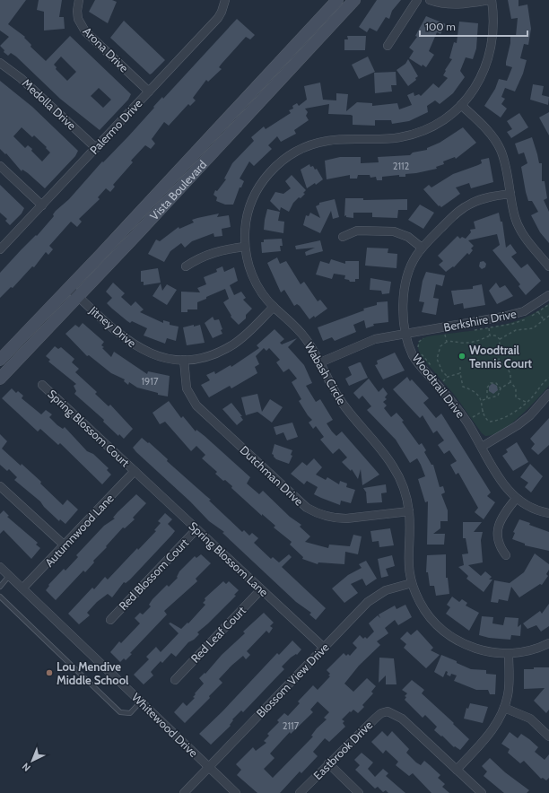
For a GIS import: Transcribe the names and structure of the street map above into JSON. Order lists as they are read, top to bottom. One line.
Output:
{"streets":{"main road":["Vista Boulevard"],"street":["Arona Drive","Medolla Drive","Palermo Drive","Berkshire Drive","Jitney Drive","Wabash Circle","Woodtrail Drive","Spring Blossom Court","Dutchman Drive","Autumnwood Lane","Spring Blossom Lane","Red Blossom Court","Red Leaf Court","Blossom View Drive","Whitewood Drive","Eastbrook Drive"]},"crossings":[["Arona Drive","Palermo Drive"],["Medolla Drive","Palermo Drive"],["Vista Boulevard","Jitney Drive"],["Berkshire Drive","Wabash Circle"],["Berkshire Drive","Woodtrail Drive"],["Jitney Drive","Wabash Circle"],["Jitney Drive","Dutchman Drive"],["Wabash Circle","Dutchman Drive"],["Wabash Circle","Blossom View Drive"],["Spring Blossom Court","Autumnwood Lane"],["Spring Blossom Court","Spring Blossom Lane"],["Autumnwood Lane","Spring Blossom Lane"],["Autumnwood Lane","Whitewood Drive"],["Spring Blossom Lane","Red Blossom Court"],["Spring Blossom Lane","Red Leaf Court"],["Spring Blossom Lane","Blossom View Drive"],["Blossom View Drive","Whitewood Drive"]],"places":["Woodtrail Tennis Court","Lou Mendive Middle School"],"house_numbers":["2112","1917","2117"],"scale_bar":"100 m","north":"bottom left"}
